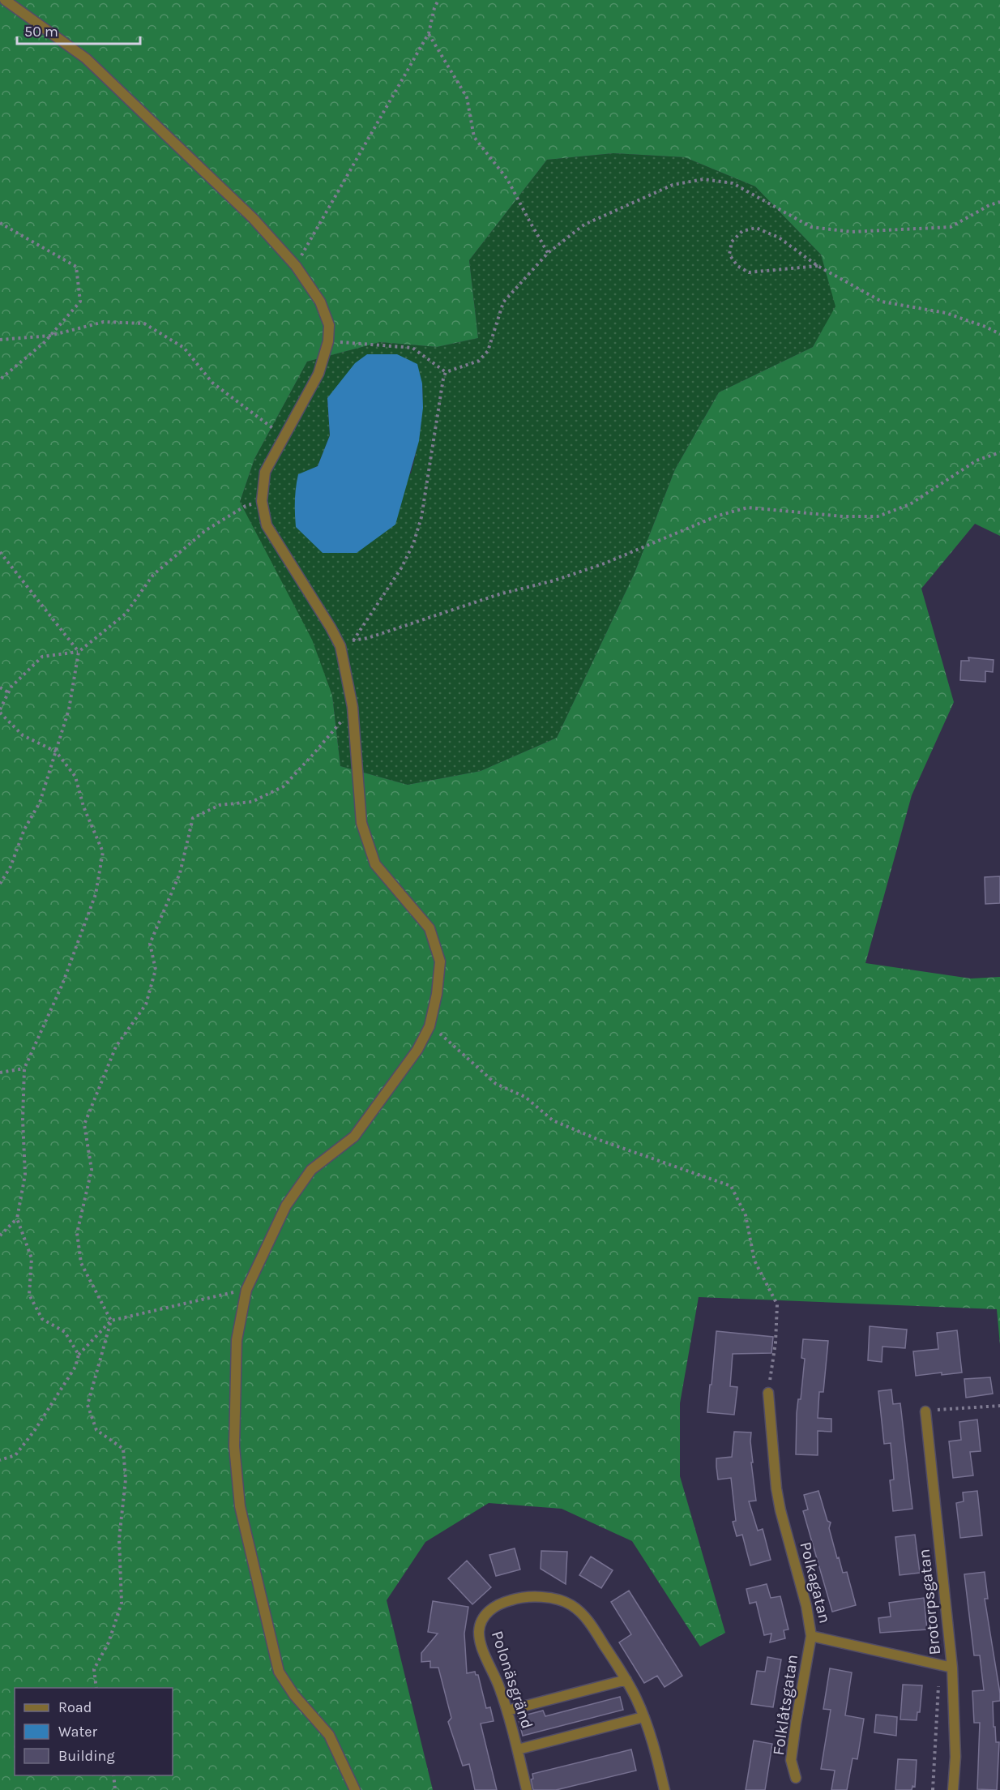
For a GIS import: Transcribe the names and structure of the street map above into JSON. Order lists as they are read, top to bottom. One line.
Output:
{"streets":{"street":["Polkagatan","Brotorpsgatan","Polonäsgränd","Folklåtsgatan"]},"crossings":[["Polkagatan","Brotorpsgatan"],["Polkagatan","Folklåtsgatan"]],"legend":["Road","Water","Building"],"scale_bar":"50 m"}
